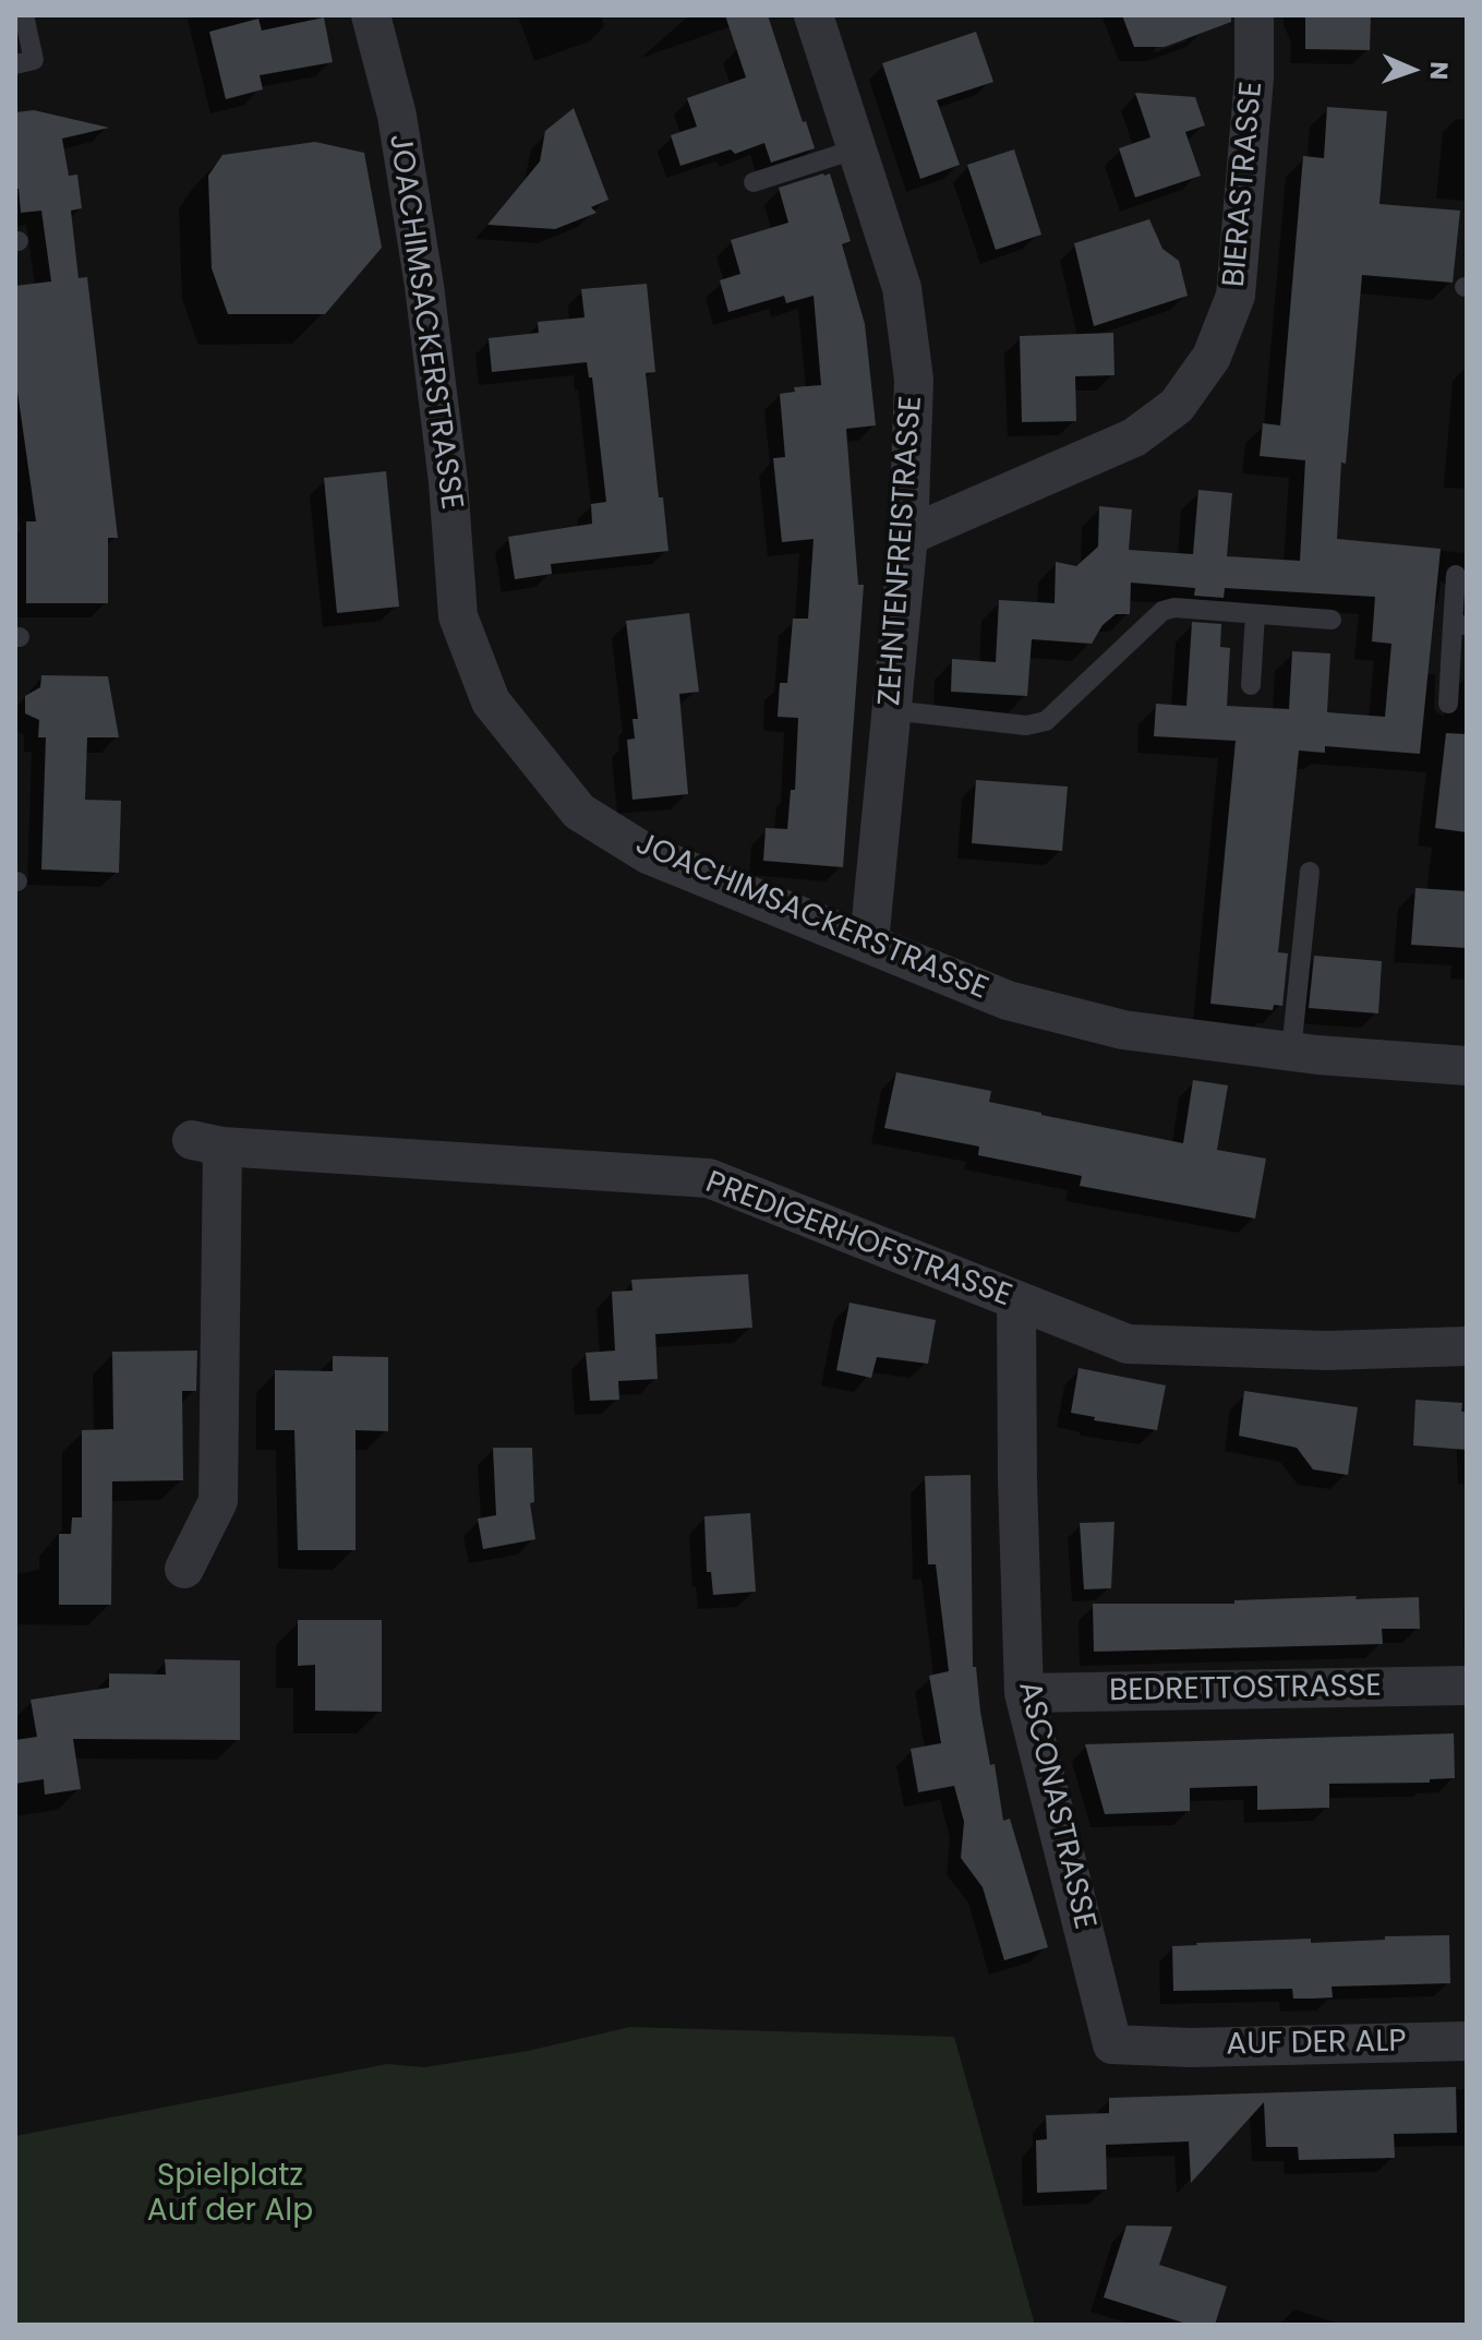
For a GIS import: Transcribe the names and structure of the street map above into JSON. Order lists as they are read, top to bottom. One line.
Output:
{"streets":{"street":["BIERASTRASSE","JOACHIMSACKERSTRASSE","ZEHNTENFREISTRASSE","PREDIGERHOFSTRASSE","BEDRETTOSTRASSE","ASCONASTRASSE","AUF DER ALP"]},"crossings":[["BIERASTRASSE","ZEHNTENFREISTRASSE"],["JOACHIMSACKERSTRASSE","ZEHNTENFREISTRASSE"],["PREDIGERHOFSTRASSE","ASCONASTRASSE"],["BEDRETTOSTRASSE","ASCONASTRASSE"],["ASCONASTRASSE","AUF DER ALP"]],"parks":["Spielplatz Auf der Alp"],"north":"right"}
